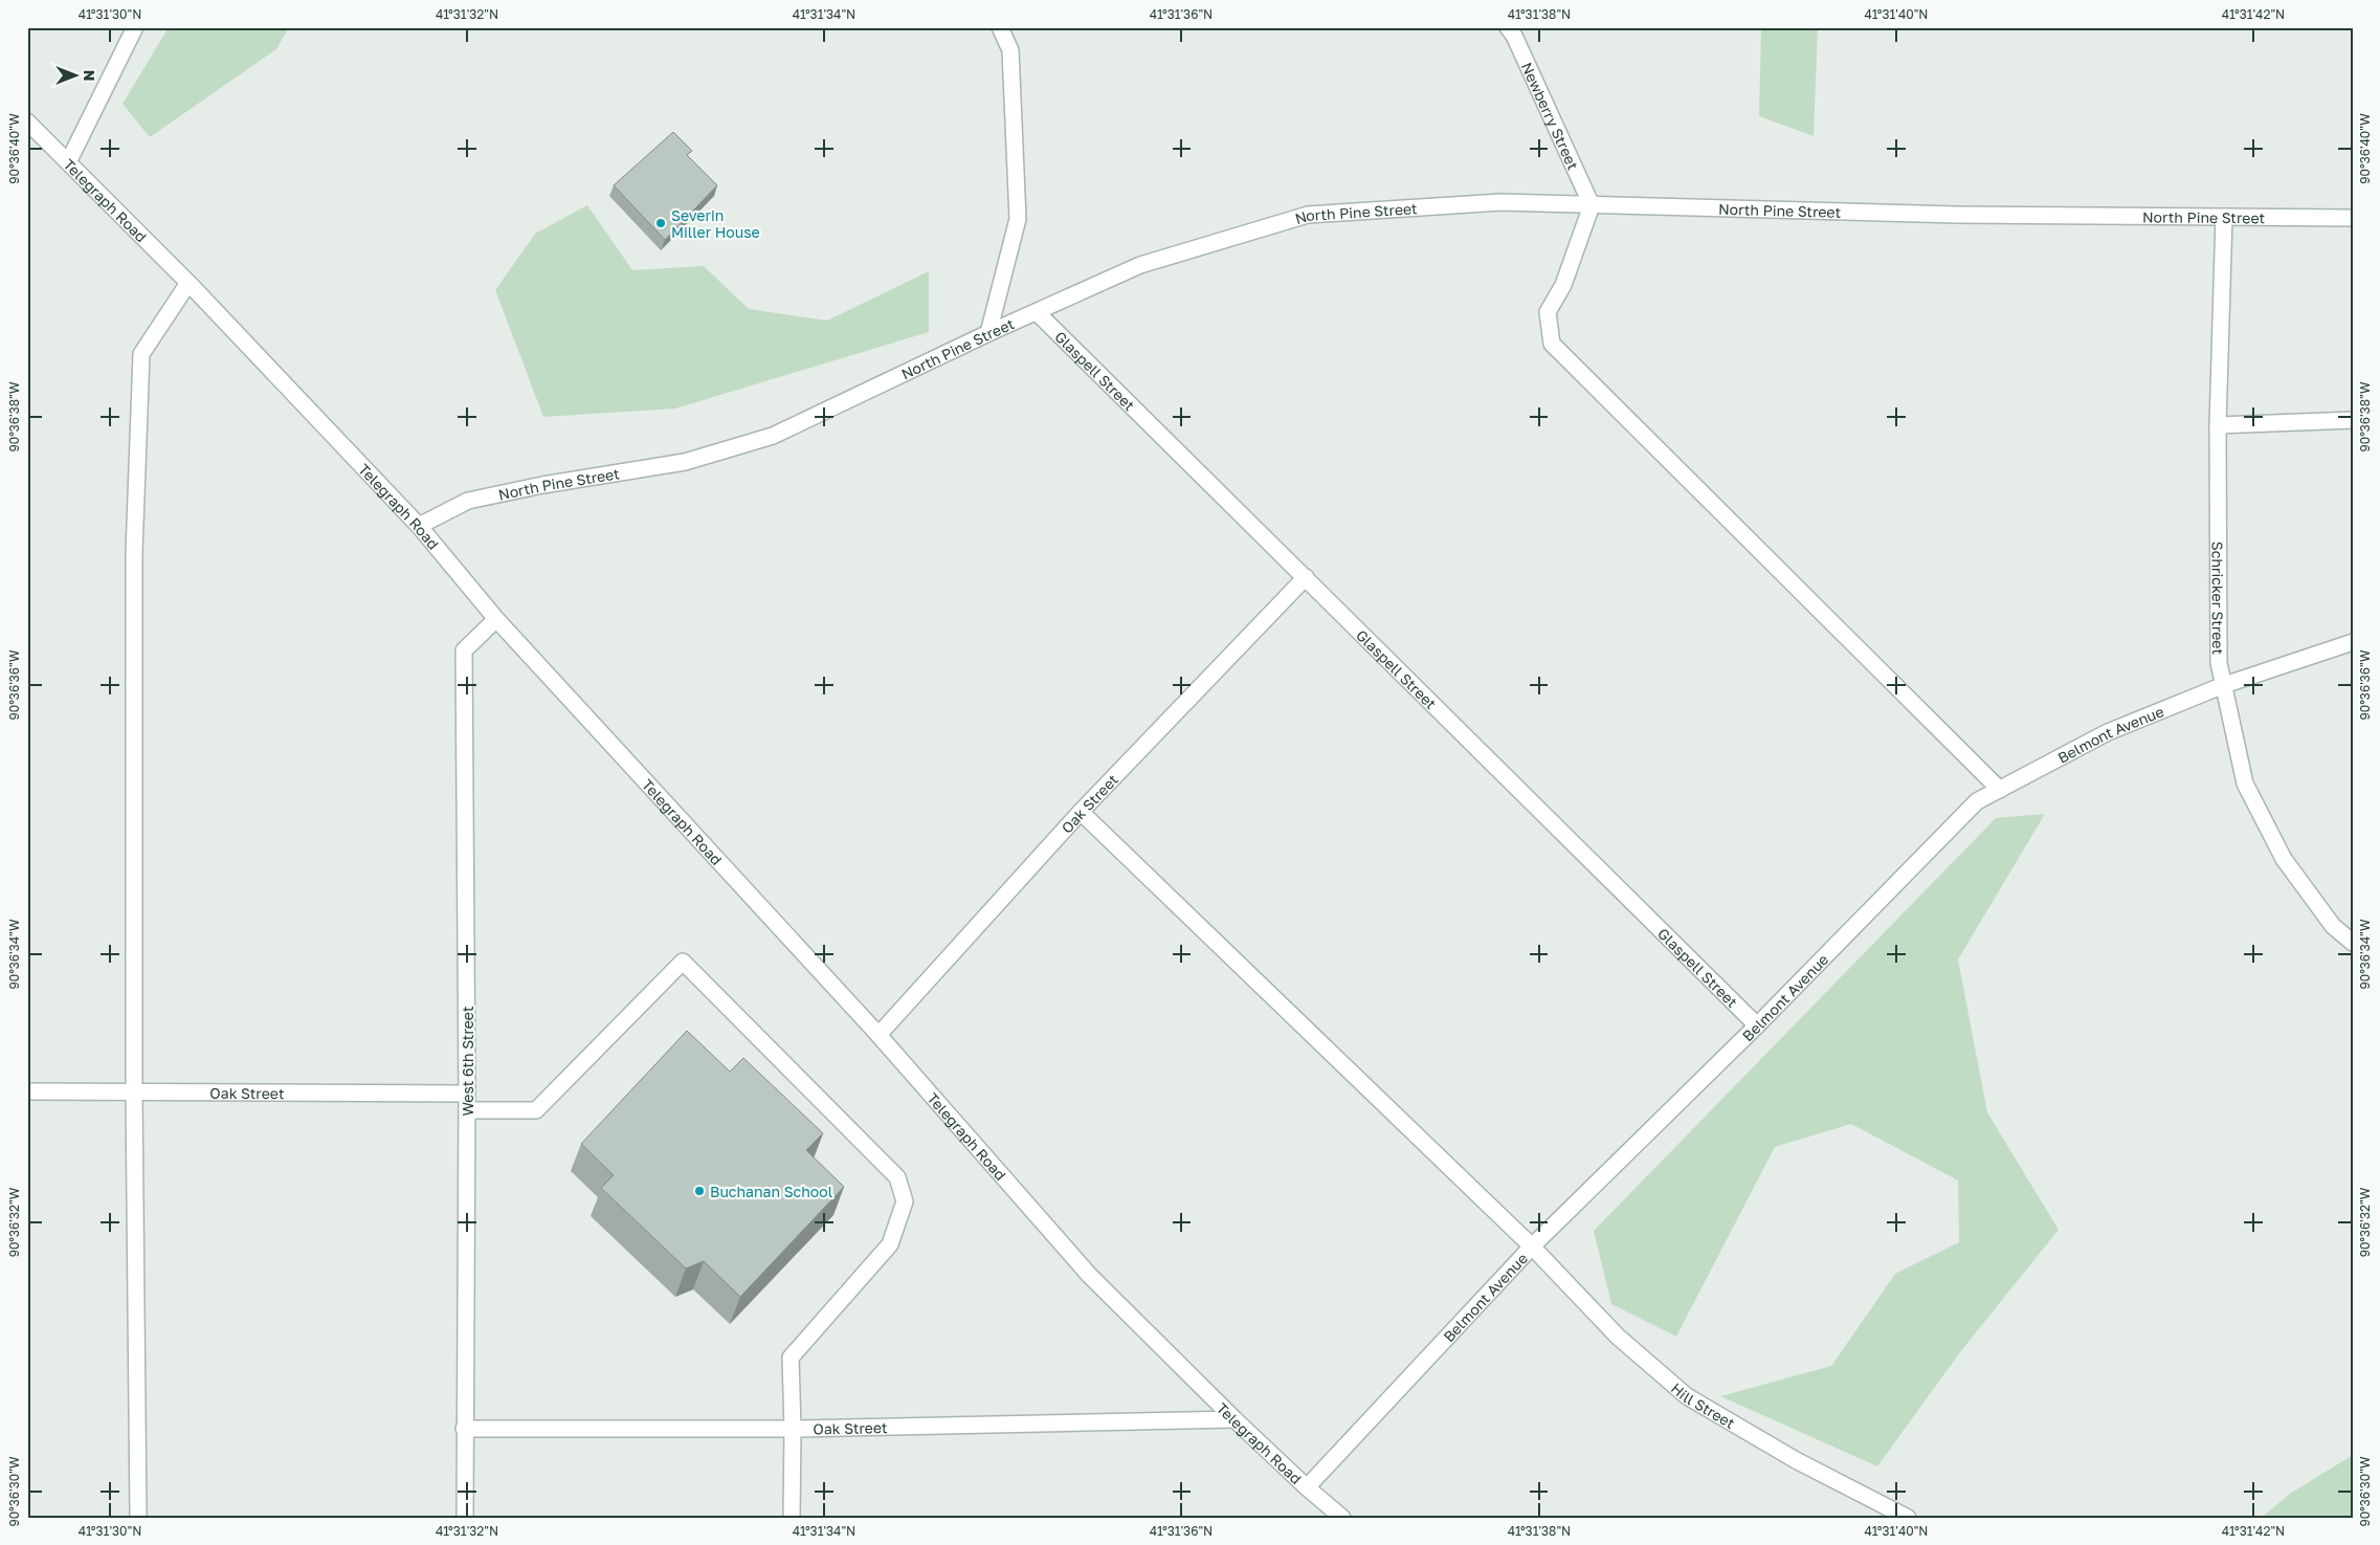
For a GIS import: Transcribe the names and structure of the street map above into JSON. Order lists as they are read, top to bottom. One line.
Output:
{"streets":{"street":["Newberry Street","Telegraph Road","North Pine Street","Glaspell Street","Schricker Street","Belmont Avenue","Oak Street","West 6th Street","Hill Street"]},"crossings":[["Newberry Street","North Pine Street"],["Telegraph Road","North Pine Street"],["Telegraph Road","Belmont Avenue"],["Telegraph Road","Oak Street"],["Telegraph Road","West 6th Street"],["North Pine Street","Glaspell Street"],["North Pine Street","Schricker Street"],["Glaspell Street","Belmont Avenue"],["Glaspell Street","Oak Street"],["Schricker Street","Belmont Avenue"],["Belmont Avenue","Hill Street"],["Oak Street","West 6th Street"],["Oak Street","Hill Street"]],"places":["Severin Miller House","Buchanan School"],"north":"right","coordinates":["41°31'30\"N","41°31'32\"N","41°31'34\"N","41°31'36\"N","41°31'38\"N","41°31'40\"N","41°31'42\"N","90°36'40\"W","90°36'38\"W","90°36'36\"W","90°36'34\"W","90°36'32\"W","90°36'30\"W"]}
